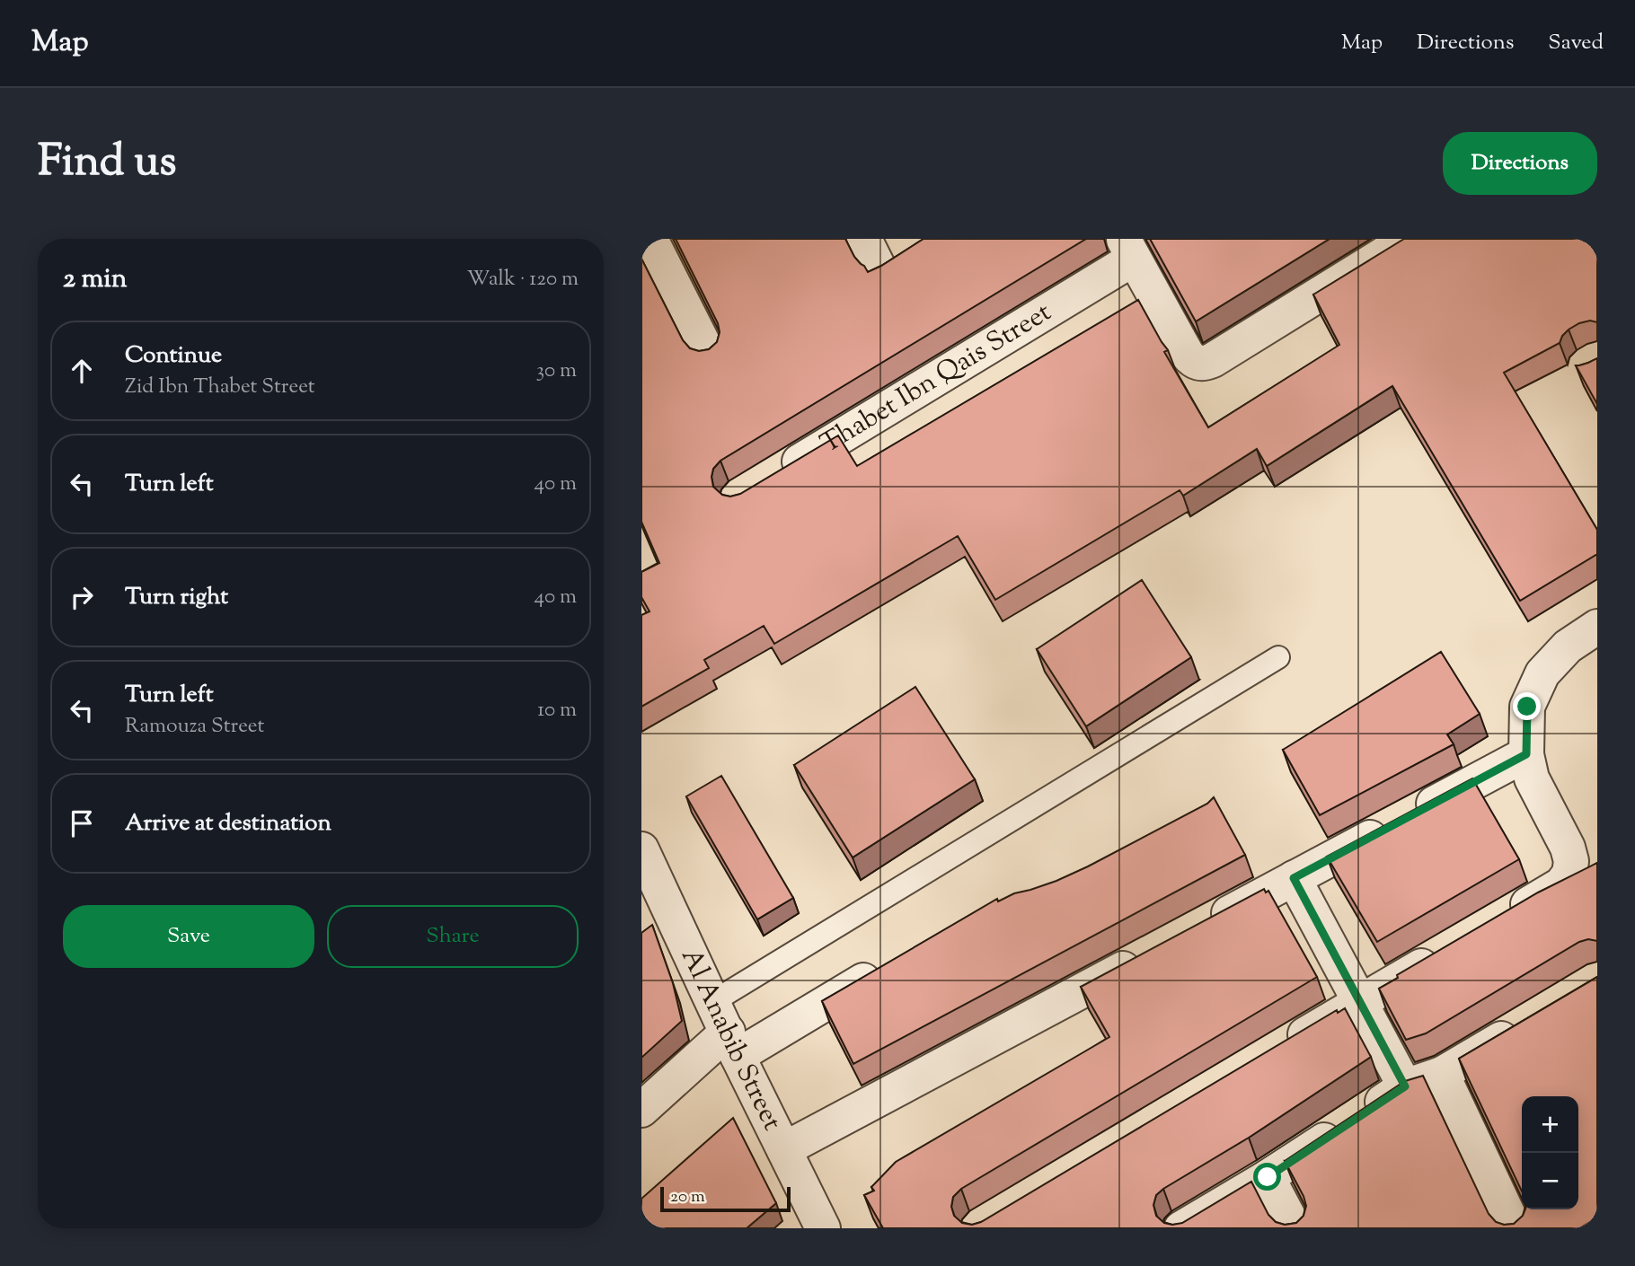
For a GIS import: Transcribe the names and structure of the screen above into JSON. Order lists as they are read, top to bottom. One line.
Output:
{"streets":{"street":["Thabet Ibn Qais Street","Al Anabib Street"]},"scale_bar":"20 m","page":{"header":"Map","nav":["Map","Directions","Saved"],"title":"Find us","buttons":["Directions",["Save","Share"]],"heading":["2 min","Walk · 120 m"],"list":[["Continue","Zid Ibn Thabet Street","30 m"],["Turn left","40 m"],["Turn right","40 m"],["Turn left","Ramouza Street","10 m"],"Arrive at destination"],"map_buttons":["+","−"],"scale":"20 m"}}
